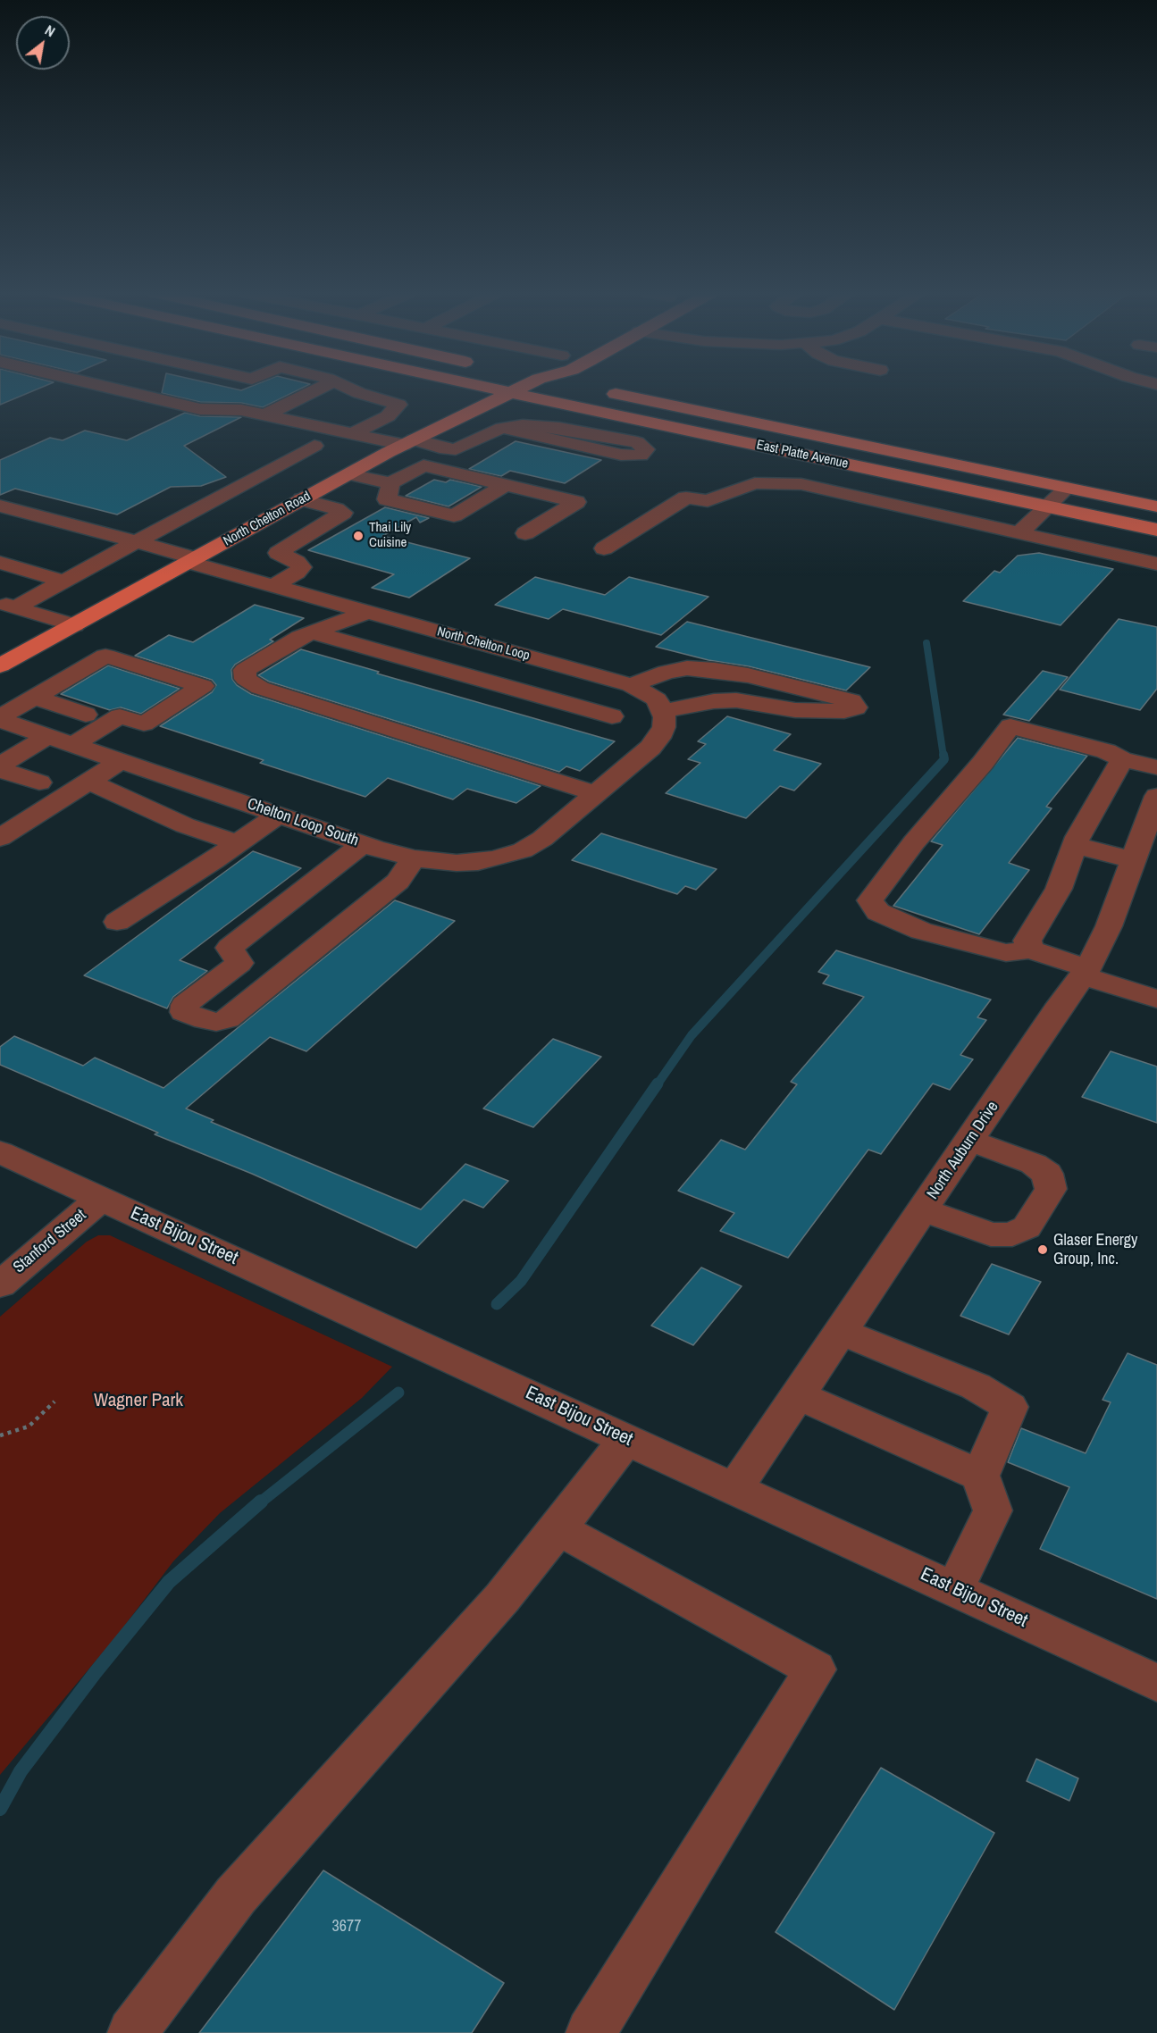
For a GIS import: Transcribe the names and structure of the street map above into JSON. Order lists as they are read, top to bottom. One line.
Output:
{"streets":{"main road":["East Platte Avenue","North Chelton Road"],"street":["North Chelton Loop","Chelton Loop South","North Auburn Drive","East Bijou Street","Stanford Street"]},"crossings":[["East Platte Avenue","North Chelton Road"],["North Chelton Road","North Chelton Loop"],["North Auburn Drive","East Bijou Street"],["East Bijou Street","Stanford Street"]],"parks":["Wagner Park"],"places":["Thai Lily Cuisine","Glaser Energy Group, Inc."],"house_numbers":["3677"],"north":"top right"}
